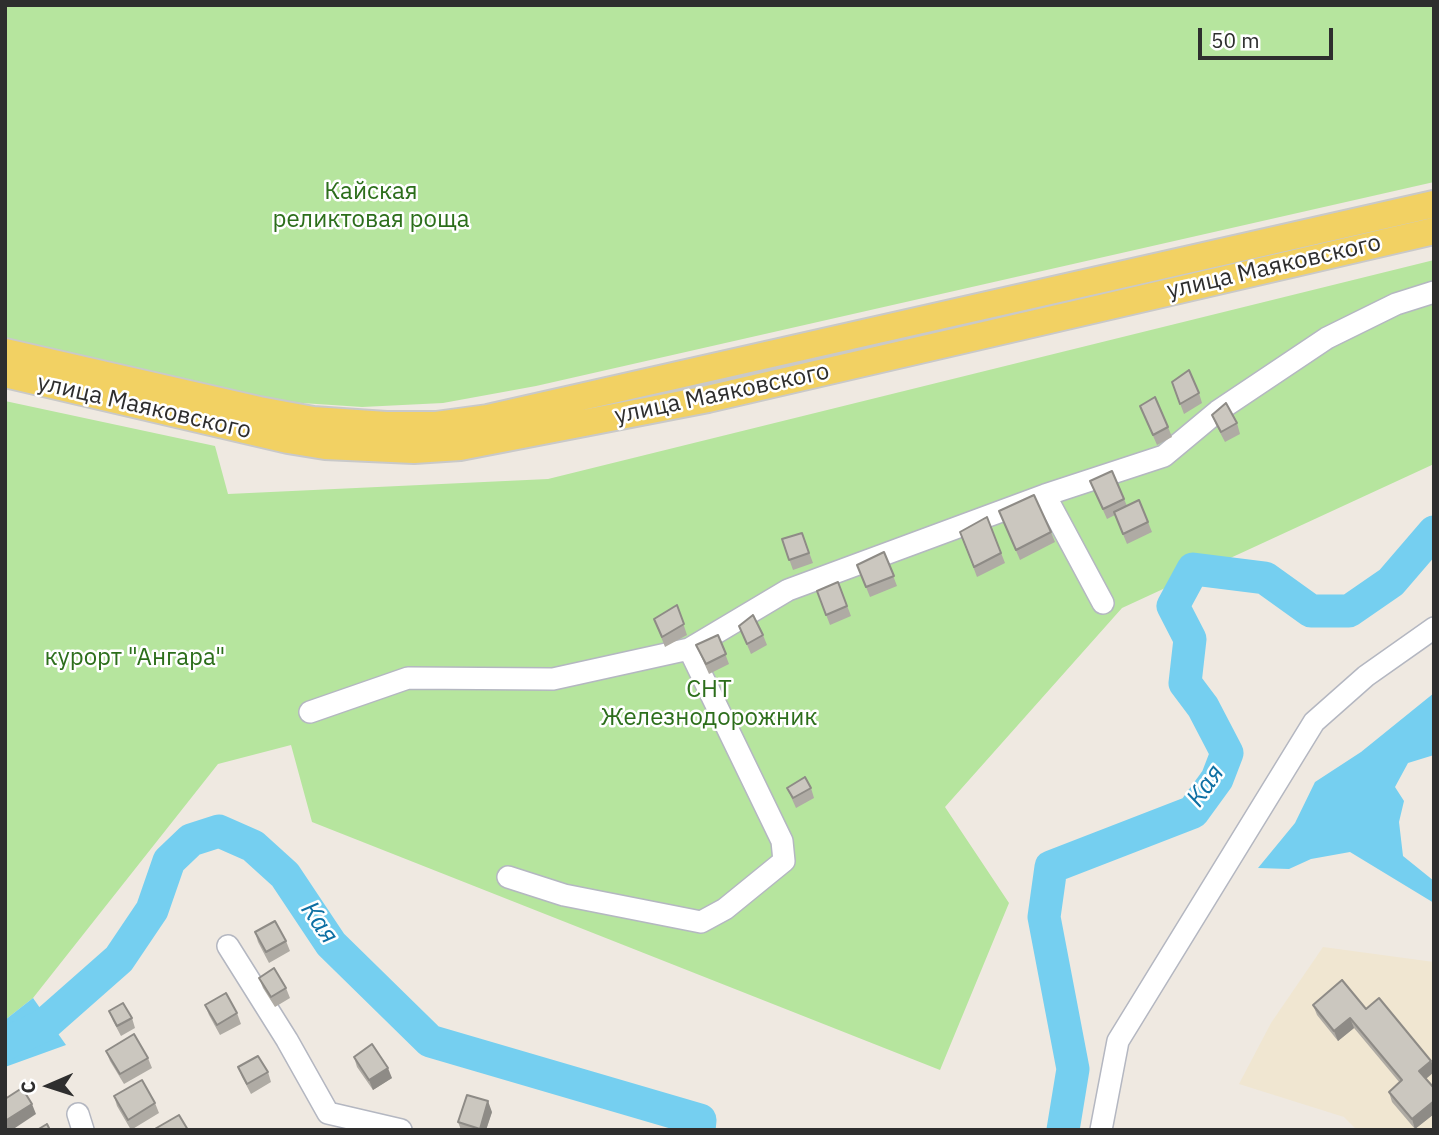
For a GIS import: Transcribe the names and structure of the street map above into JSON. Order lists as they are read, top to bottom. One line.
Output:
{"streets":{"main road":["улица Маяковского"]},"water":["Кая"],"parks":["Кайская реликтовая роща","курорт \"Ангара\"","СНТ Железнодорожник"],"scale_bar":"50 m","north":"left"}
